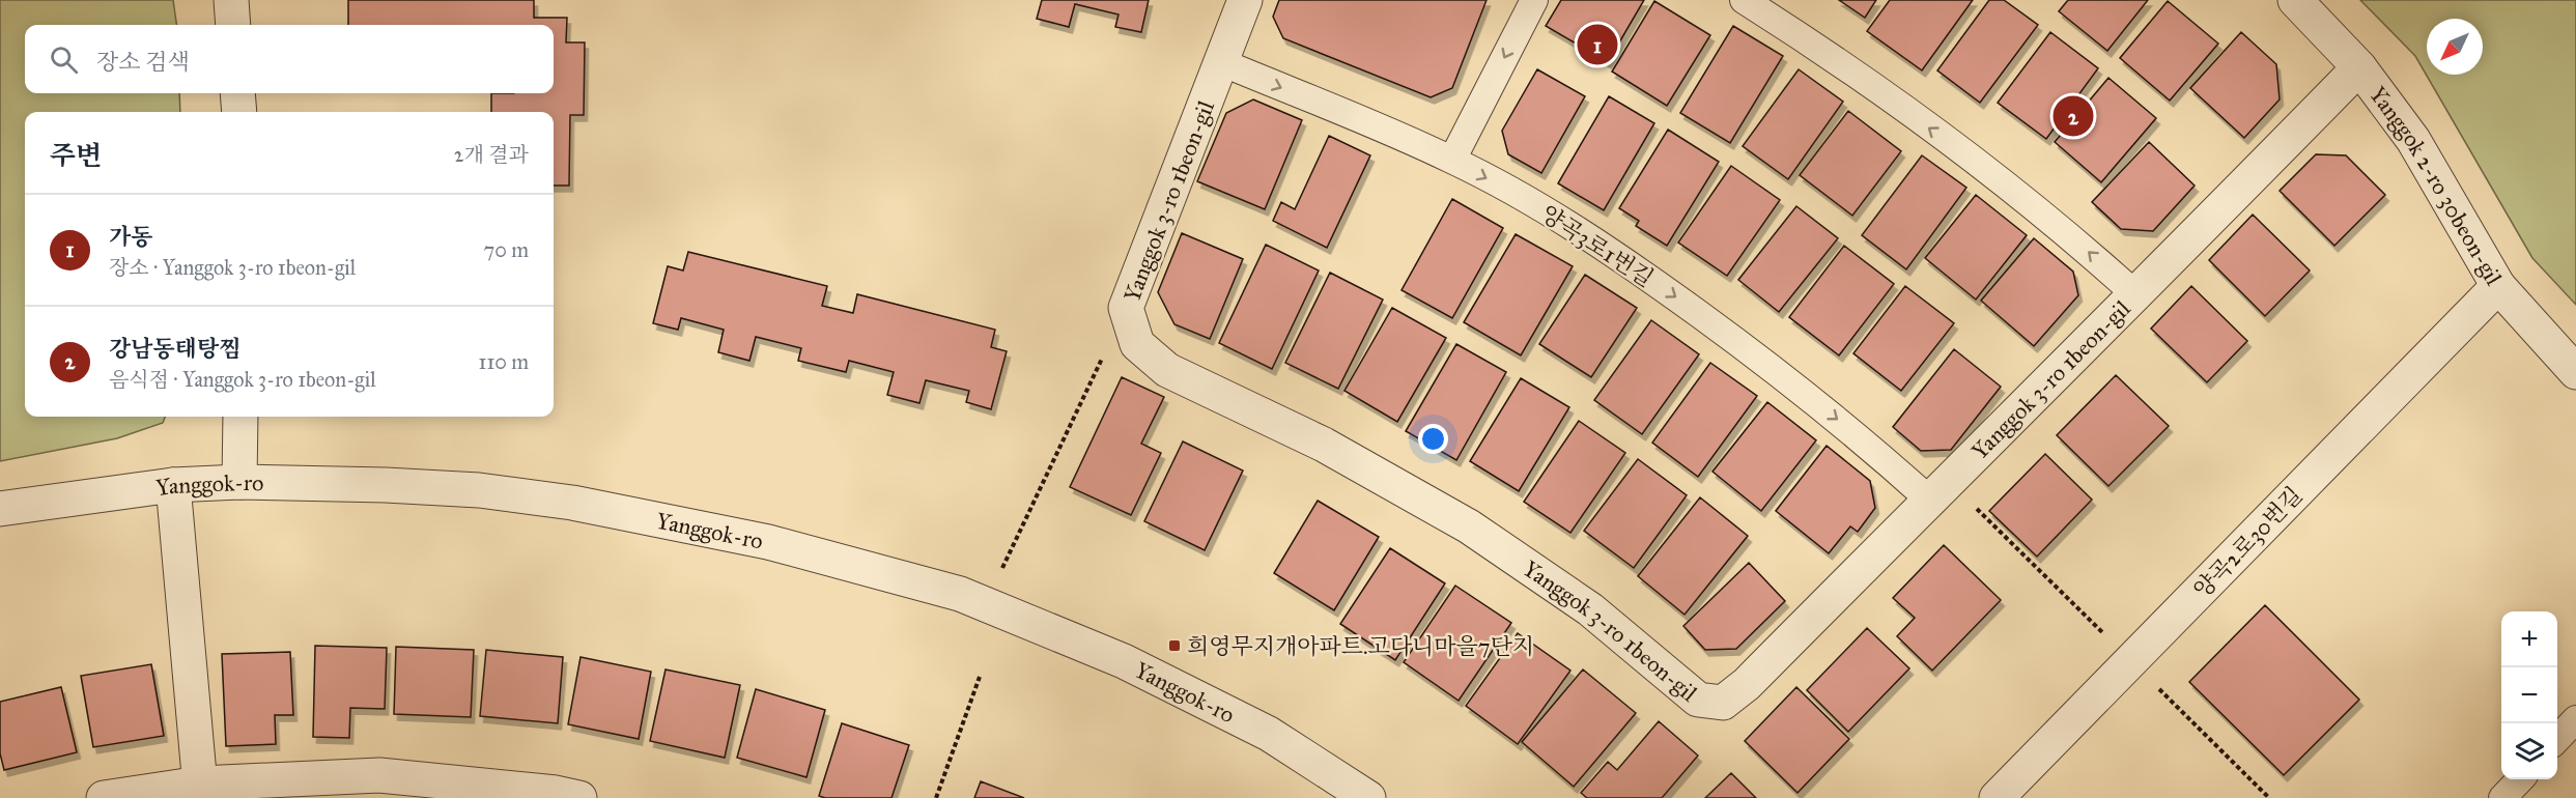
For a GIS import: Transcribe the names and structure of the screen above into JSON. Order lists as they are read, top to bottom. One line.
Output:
{"streets":{"street":["Yanggok 2-ro 30beon-gil","Yanggok 3-ro 1beon-gil","Yanggok-ro","양곡2로30번길"],"lane":["양곡3로1번길"]},"crossings":[["Yanggok 2-ro 30beon-gil","Yanggok 3-ro 1beon-gil"],["Yanggok 2-ro 30beon-gil","양곡2로30번길"],["Yanggok 3-ro 1beon-gil","양곡3로1번길"]],"one_way":["양곡3로1번길"],"places":{"transit":["희영무지개아파트.고다니마을7단지"]},"north":"bottom left","page":{"pins":["1","2"],"search":"장소 검색","heading":["주변","2개 결과"],"list":[{"mark":"1","name":"가동","note":"장소 · Yanggok 3-ro 1beon-gil","value":"70 m"},{"mark":"2","name":"강남동태탕찜","note":"음식점 · Yanggok 3-ro 1beon-gil","value":"110 m"}],"map_buttons":["+","−"]}}
